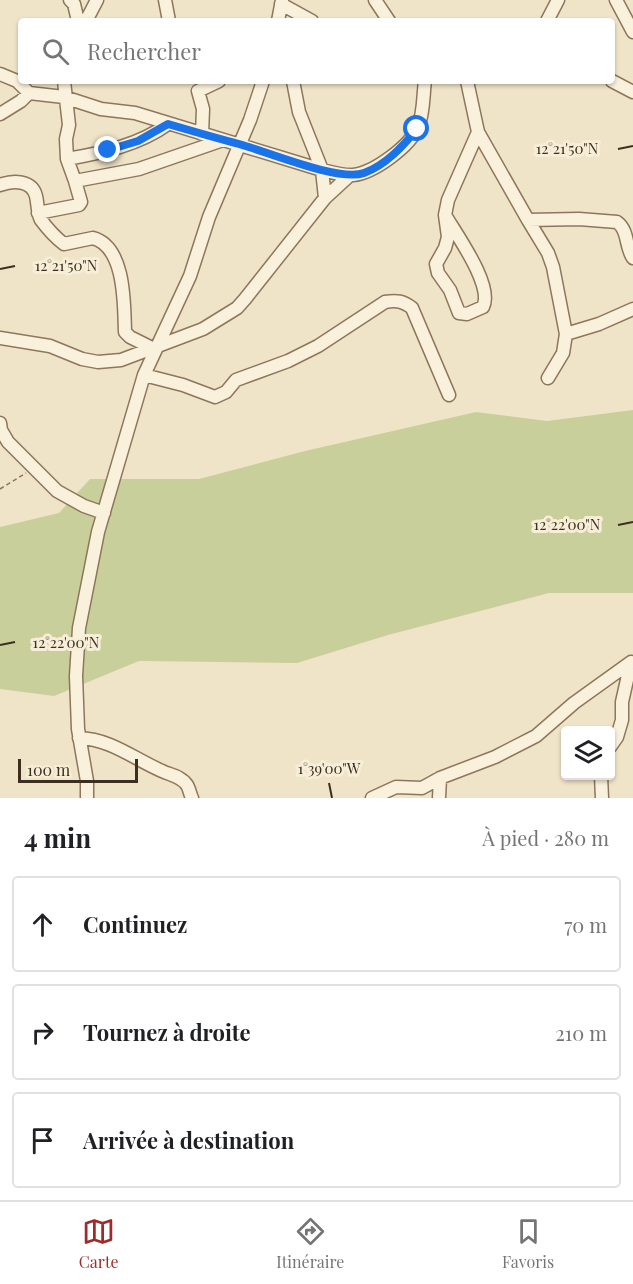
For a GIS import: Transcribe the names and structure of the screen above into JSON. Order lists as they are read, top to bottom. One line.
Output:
{"scale_bar":"100 m","page":{"search":"Rechercher","scale":"100 m","heading":["4 min","À pied · 280 m"],"list":[["Continuez","70 m"],["Tournez à droite","210 m"],"Arrivée à destination"],"nav":["Carte","Itinéraire","Favoris"]},"coordinates":["12°21'50\"N","12°22'00\"N","1°39'00\"W"]}
